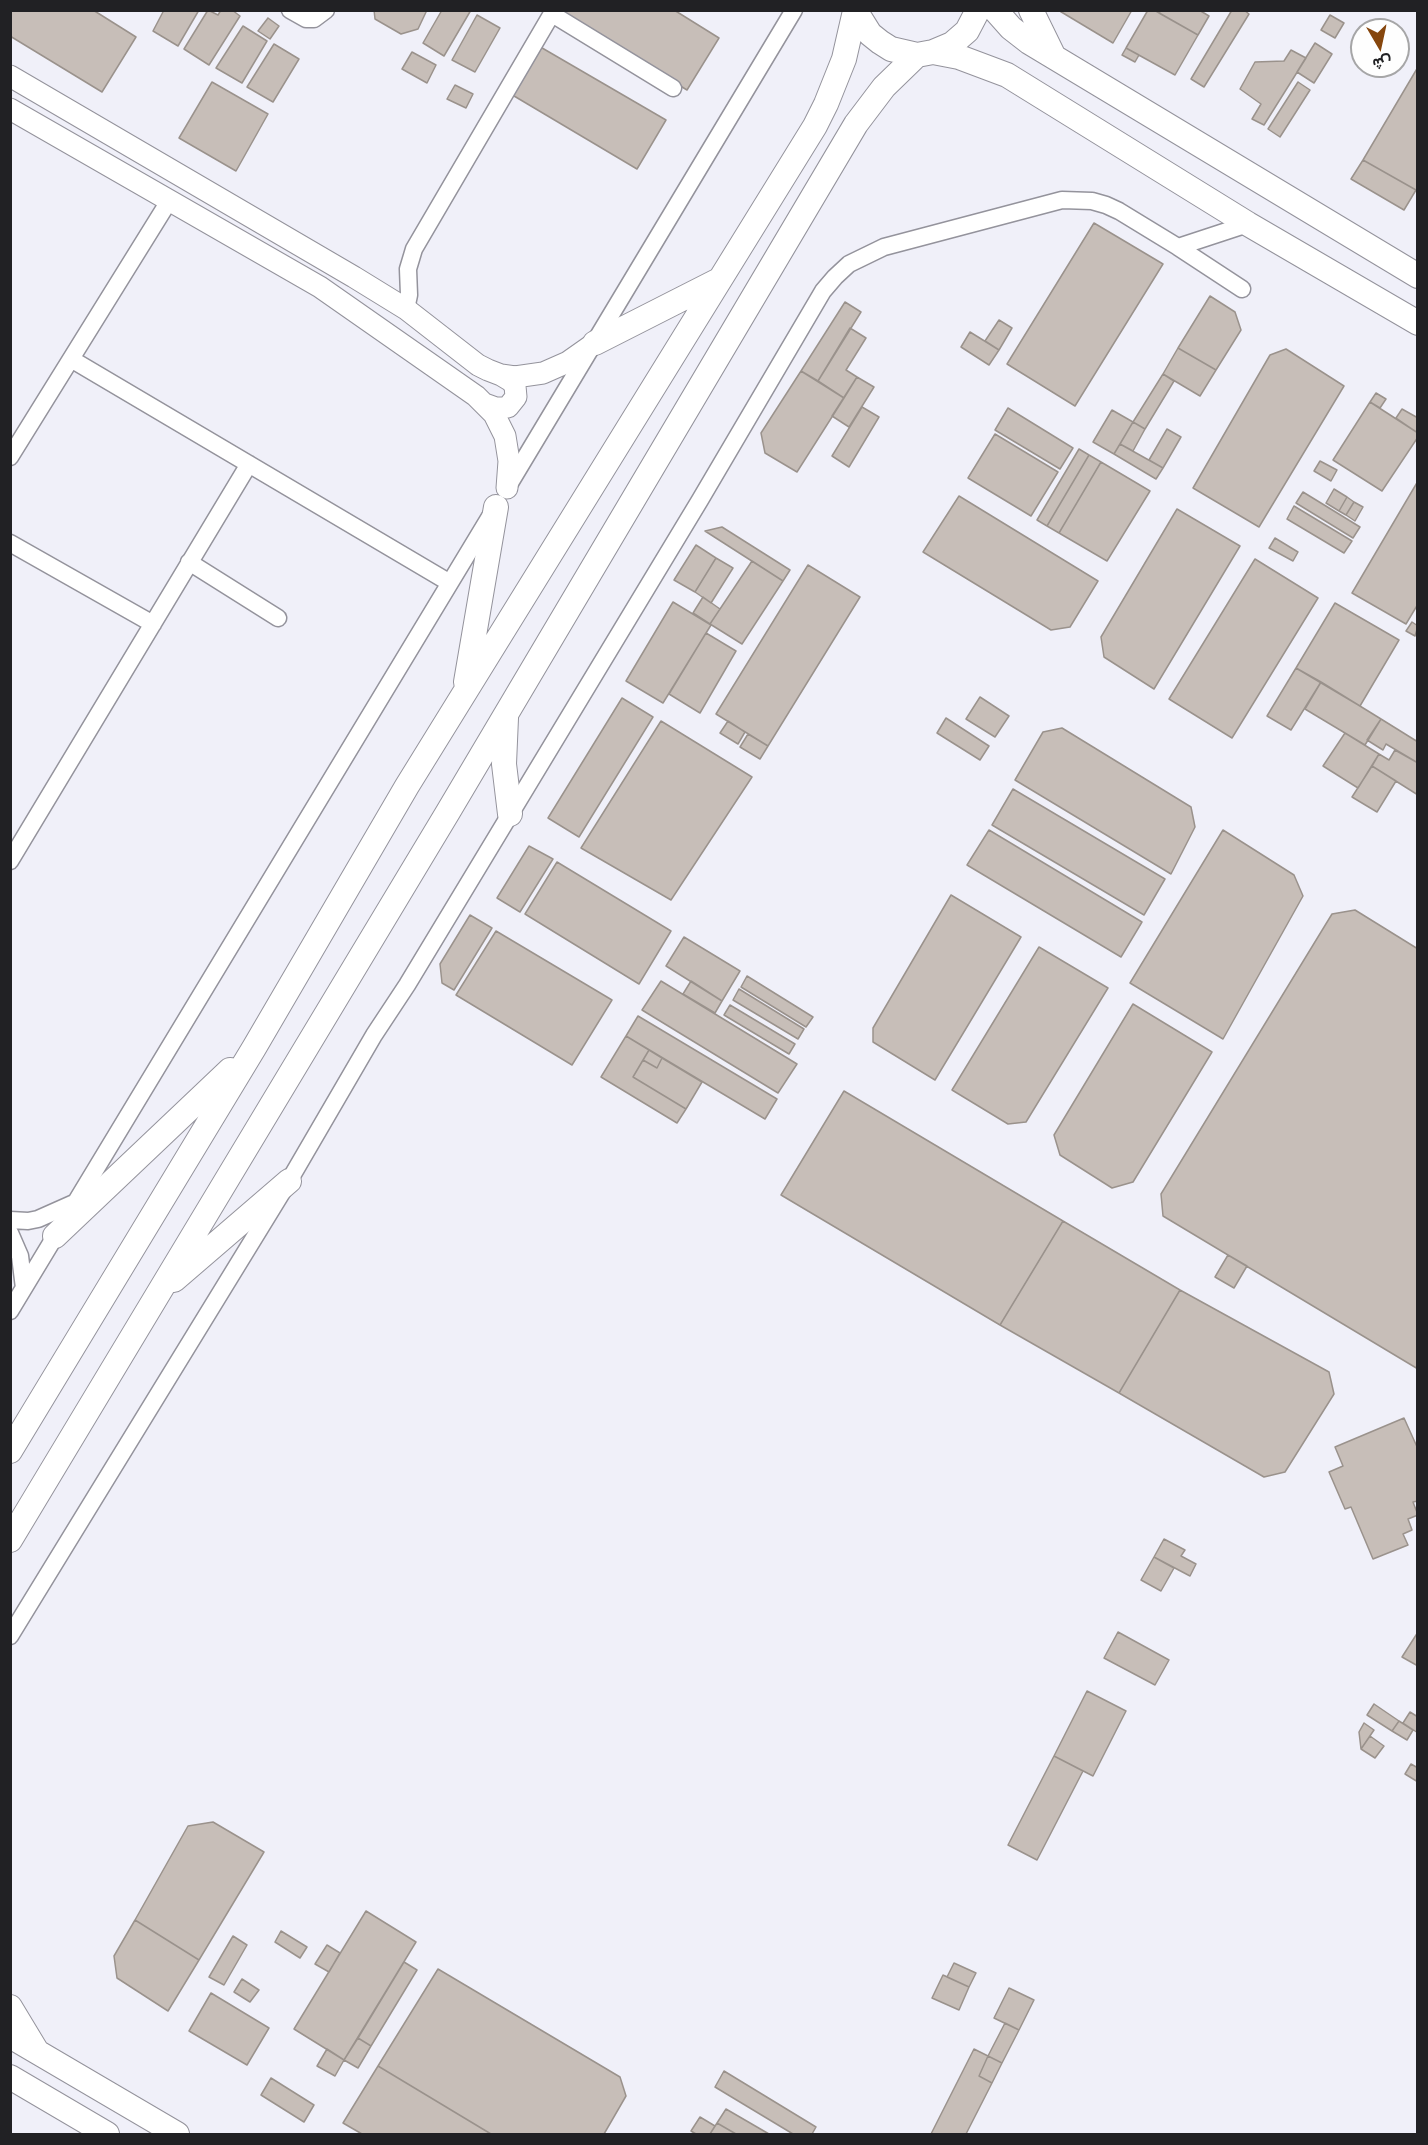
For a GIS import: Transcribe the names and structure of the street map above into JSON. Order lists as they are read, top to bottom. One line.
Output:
{"north":"bottom"}
